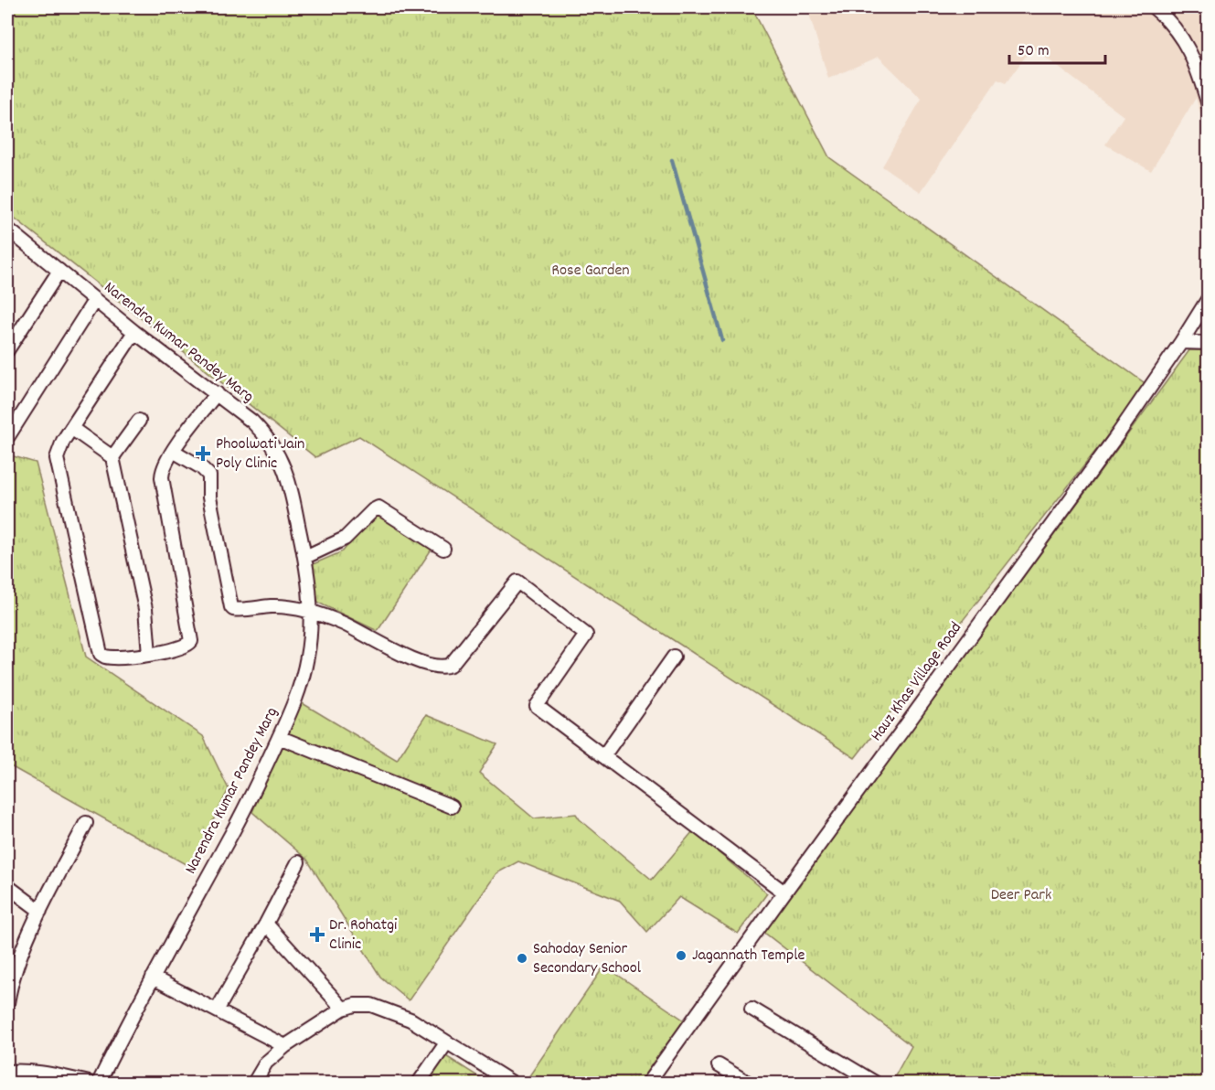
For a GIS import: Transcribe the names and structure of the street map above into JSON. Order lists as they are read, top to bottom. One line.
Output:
{"streets":{"street":["Narendra Kumar Pandey Marg","Hauz Khas Village Road"]},"parks":["Rose Garden","Deer Park"],"places":{"health":["Phoolwati Jain Poly Clinic","Dr. Rohatgi Clinic"],"other":["Jagannath Temple","Sahoday Senior Secondary School"]},"scale_bar":"50 m"}
